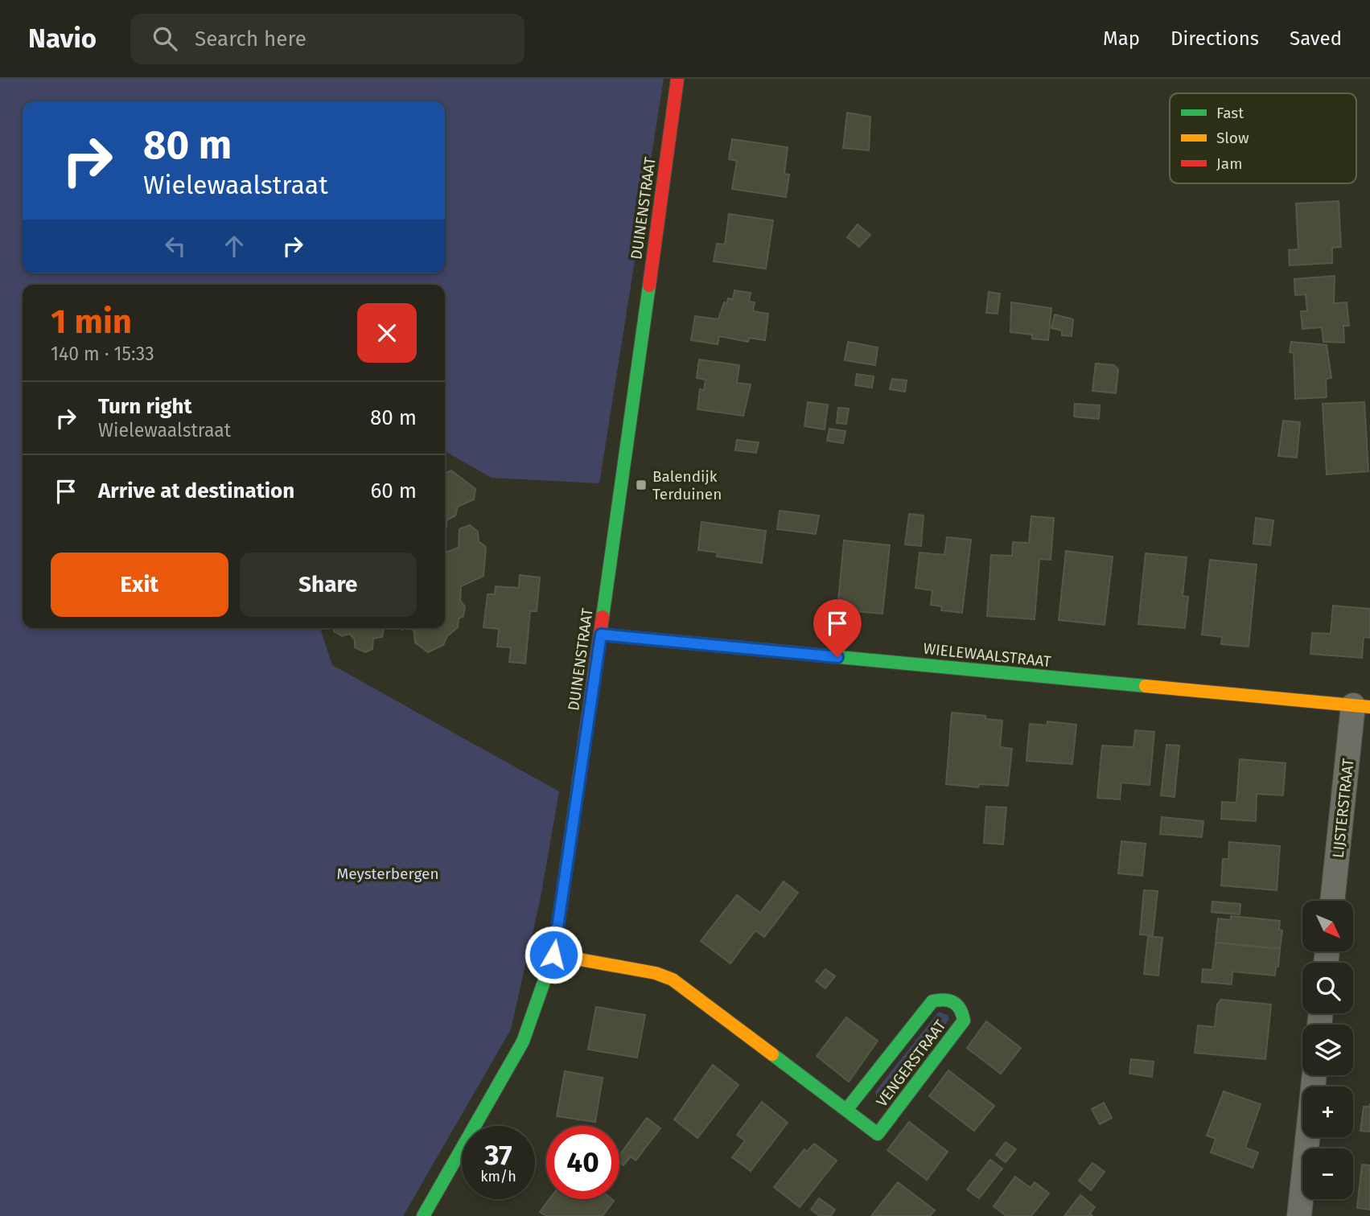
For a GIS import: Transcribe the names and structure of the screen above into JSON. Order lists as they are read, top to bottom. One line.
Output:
{"streets":{"street":["DUINENSTRAAT","WIELEWAALSTRAAT","LIJSTERSTRAAT","VENGERSTRAAT"]},"crossings":[["DUINENSTRAAT","WIELEWAALSTRAAT"],["DUINENSTRAAT","VENGERSTRAAT"],["WIELEWAALSTRAAT","LIJSTERSTRAAT"]],"parks":["Meysterbergen"],"places":{"transit":["Balendijk Terduinen"]},"legend":["Fast","Slow","Jam"],"north":"bottom right","page":{"header":"Navio","search":"Search here","nav":["Map","Directions","Saved"],"turn":["80 m","Wielewaalstraat"],"heading":["1 min","140 m · 15:33"],"list":[{"name":"Turn right","note":"Wielewaalstraat","value":"80 m"},{"name":"Arrive at destination","value":"60 m"}],"buttons":["Exit","Share"],"map_buttons":["+","−"],"speed":"37 km/h","limit":"40"}}
